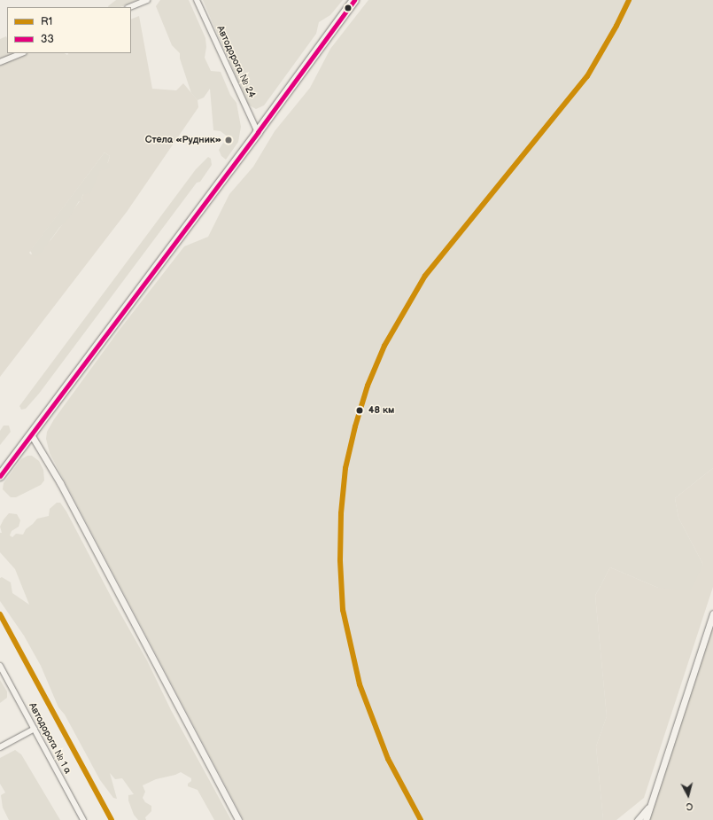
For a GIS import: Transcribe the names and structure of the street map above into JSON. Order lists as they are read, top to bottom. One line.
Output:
{"streets":{"street":["Автодорога № 24","Автодорога № 1 а"]},"places":["Стела «Рудник»","48 км"],"lines":["transit line R1","transit line 33"],"legend":["R1","33"],"north":"bottom"}
